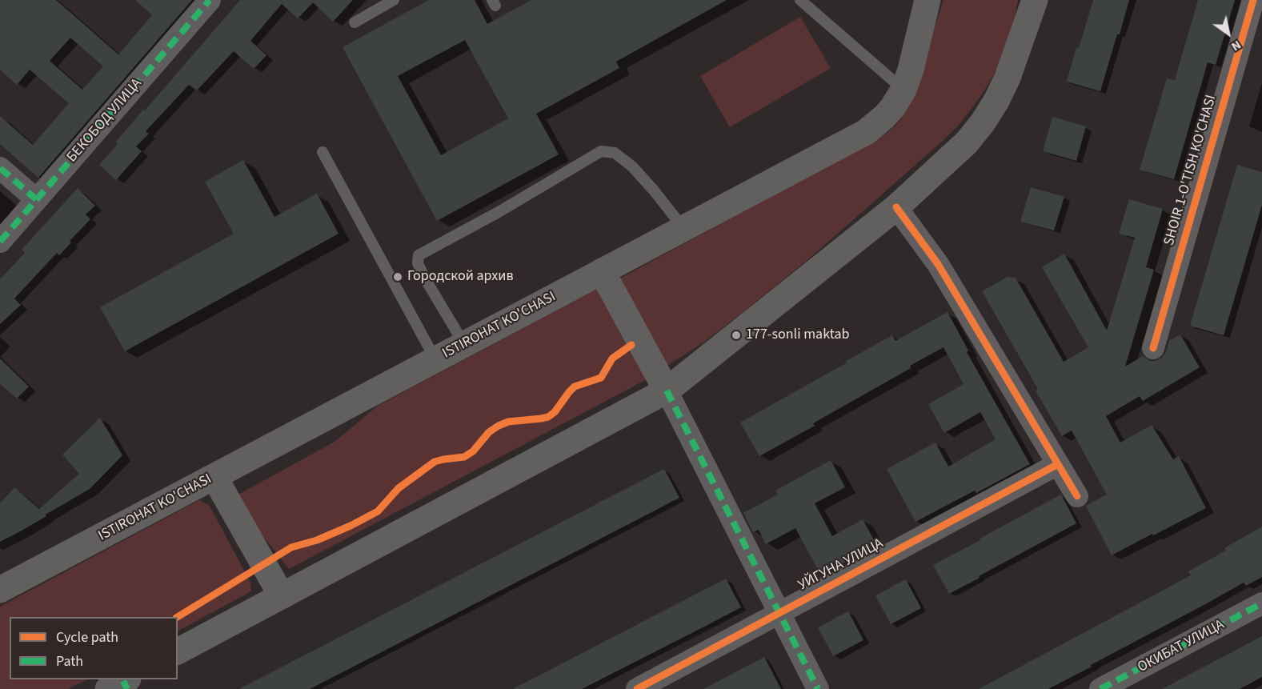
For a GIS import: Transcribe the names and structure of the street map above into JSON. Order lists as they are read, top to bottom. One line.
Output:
{"streets":{"main road":["ISTIROHAT KO'CHASI"],"street":["БЕКОБОД УЛИЦА","SHOIR 1-O'TISH KO'CHASI","УЙГУНА УЛИЦА","ОКИБАТ УЛИЦА"]},"places":["Городской архив","177-sonli maktab"],"legend":["Cycle path","Path"],"north":"bottom right"}
